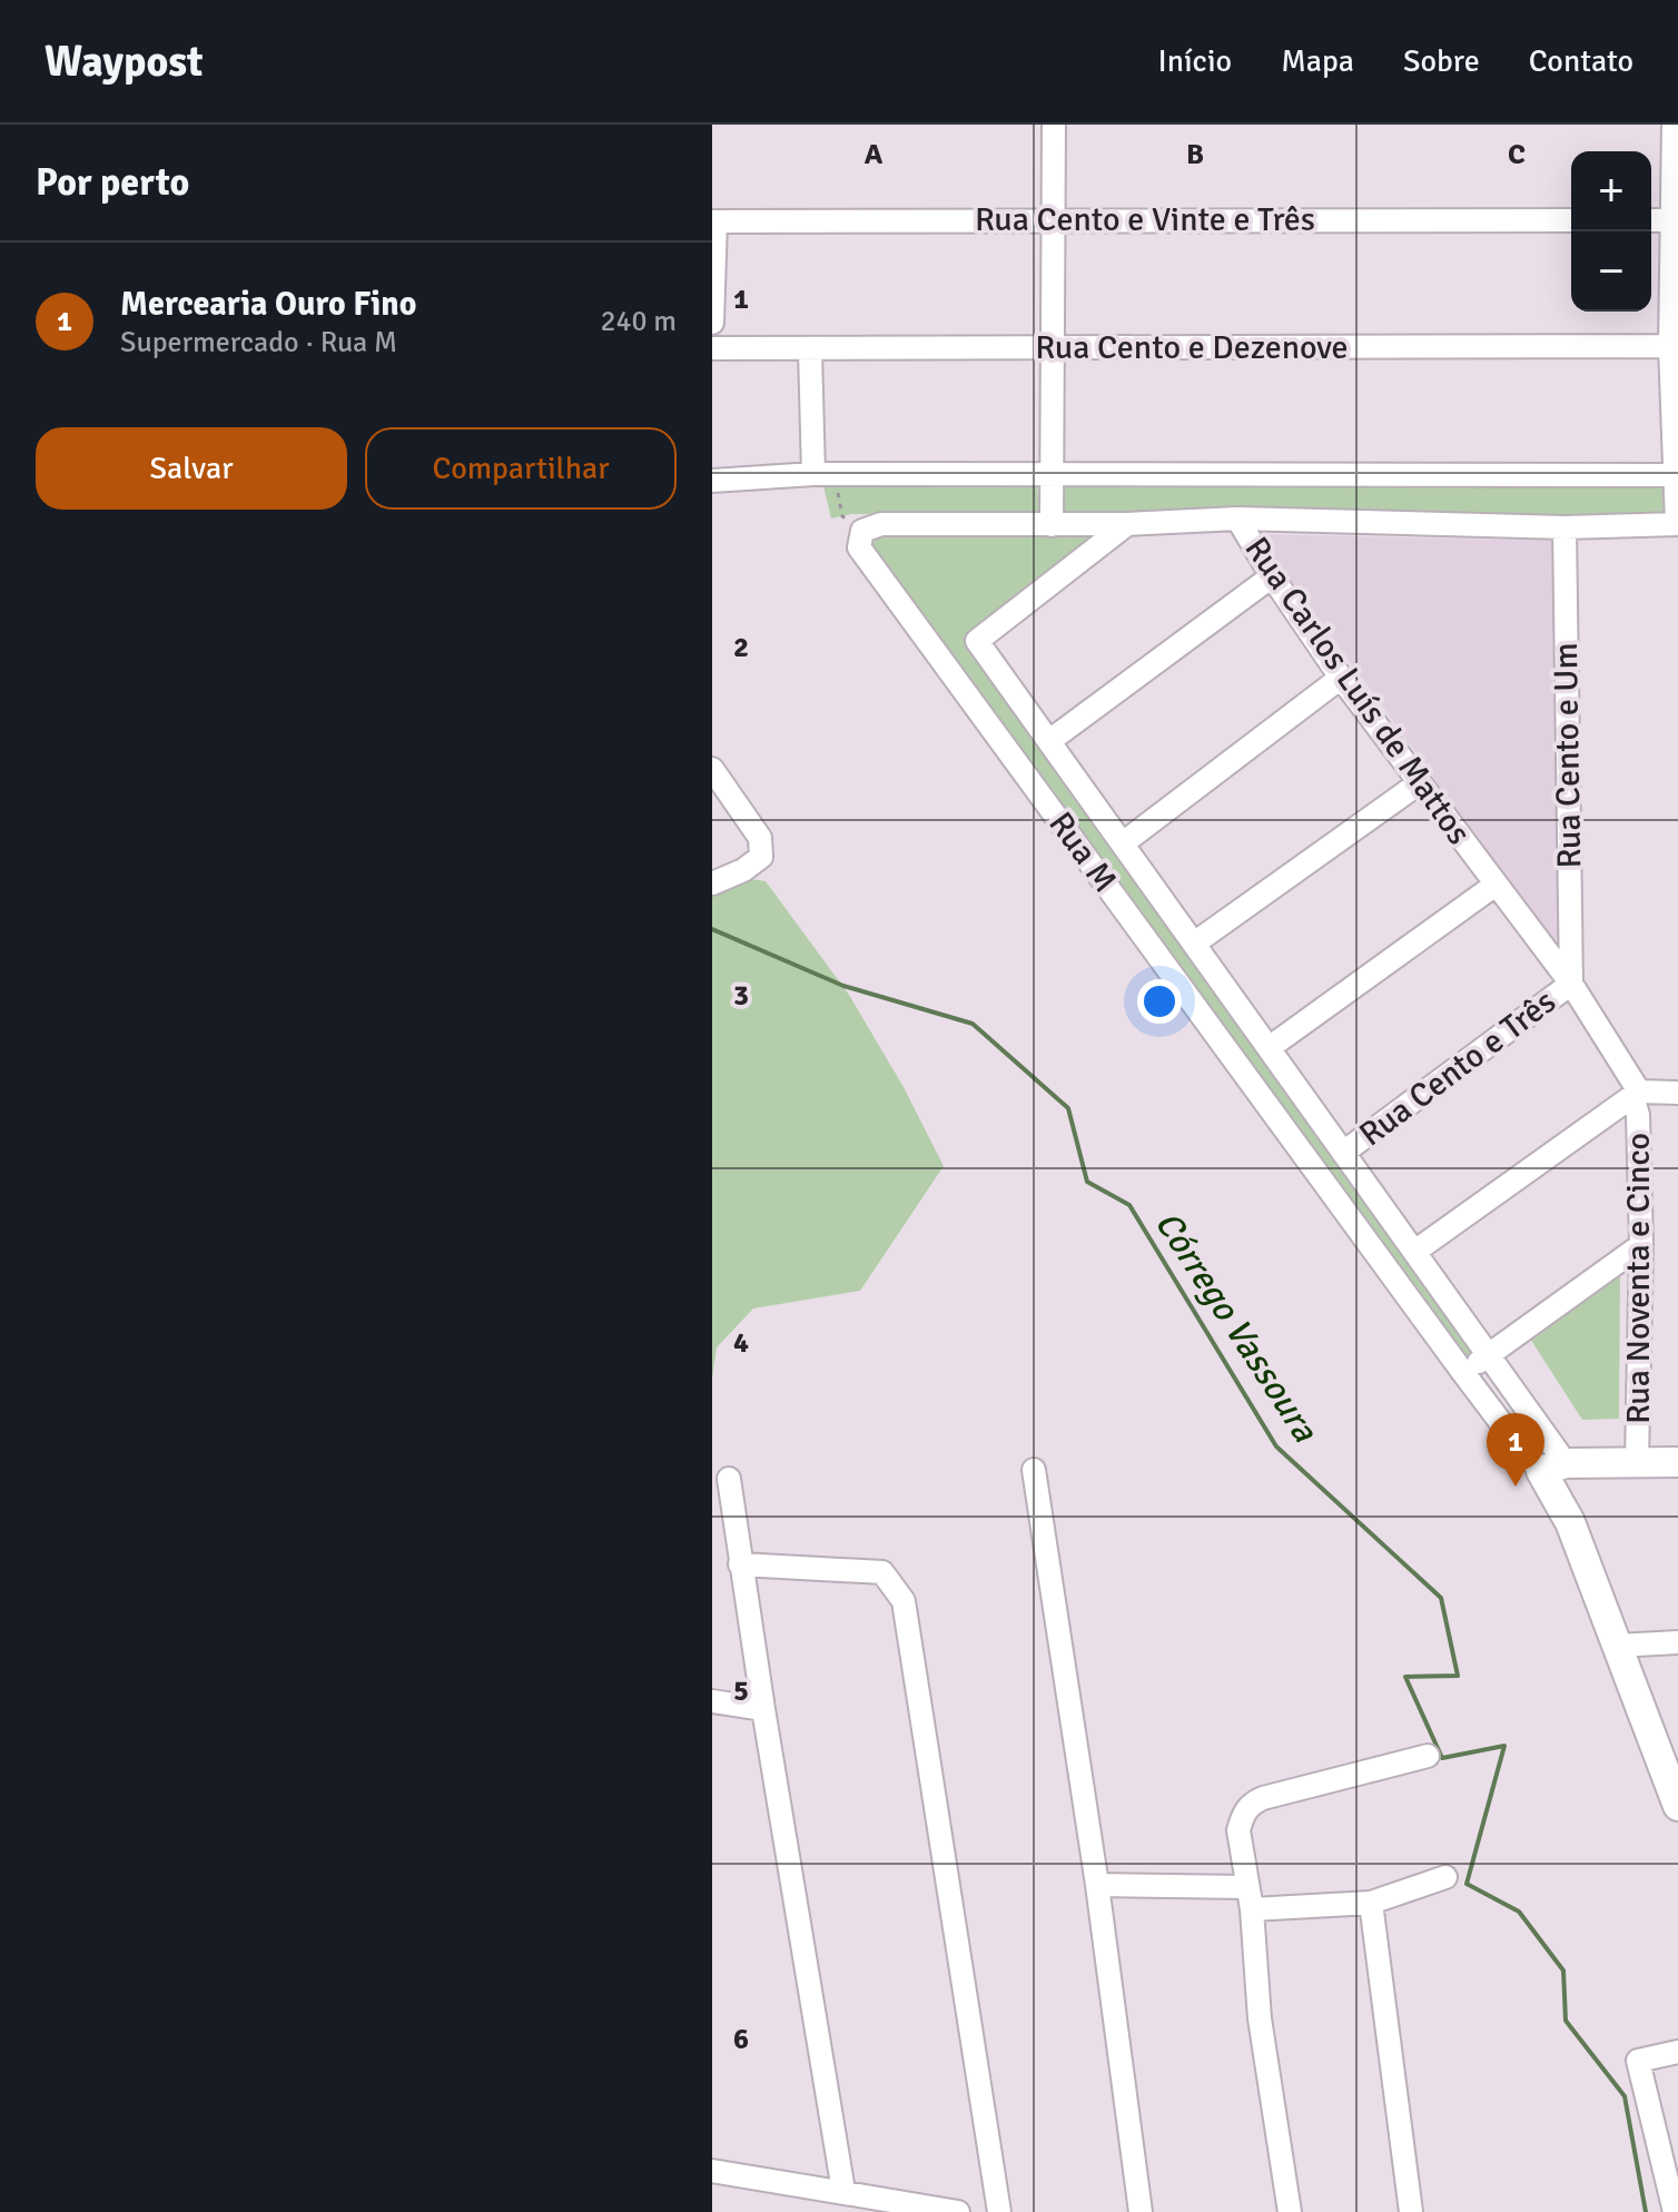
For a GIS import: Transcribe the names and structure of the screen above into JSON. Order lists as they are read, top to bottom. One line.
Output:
{"streets":{"street":["Rua Cento e Vinte e Três","Rua Cento e Dezenove","Rua Carlos Luís de Mattos","Rua Cento e Um","Rua M","Rua Cento e Três","Rua Noventa e Cinco"]},"crossings":[["Rua Carlos Luís de Mattos","Rua Cento e Um"],["Rua Carlos Luís de Mattos","Rua Cento e Três"],["Rua Carlos Luís de Mattos","Rua Noventa e Cinco"],["Rua Cento e Um","Rua Cento e Três"],["Rua M","Rua Cento e Três"]],"water":["Córrego Vassoura"],"page":{"header":"Waypost","nav":["Início","Mapa","Sobre","Contato"],"heading":"Por perto","map_buttons":["+","−"],"list":[{"mark":"1","name":"Mercearia Ouro Fino","note":"Supermercado · Rua M","value":"240 m"}],"buttons":["Salvar","Compartilhar"],"pins":"1"},"grid":{"columns":["A","B","C"],"rows":["1","2","3","4","5","6"]}}
